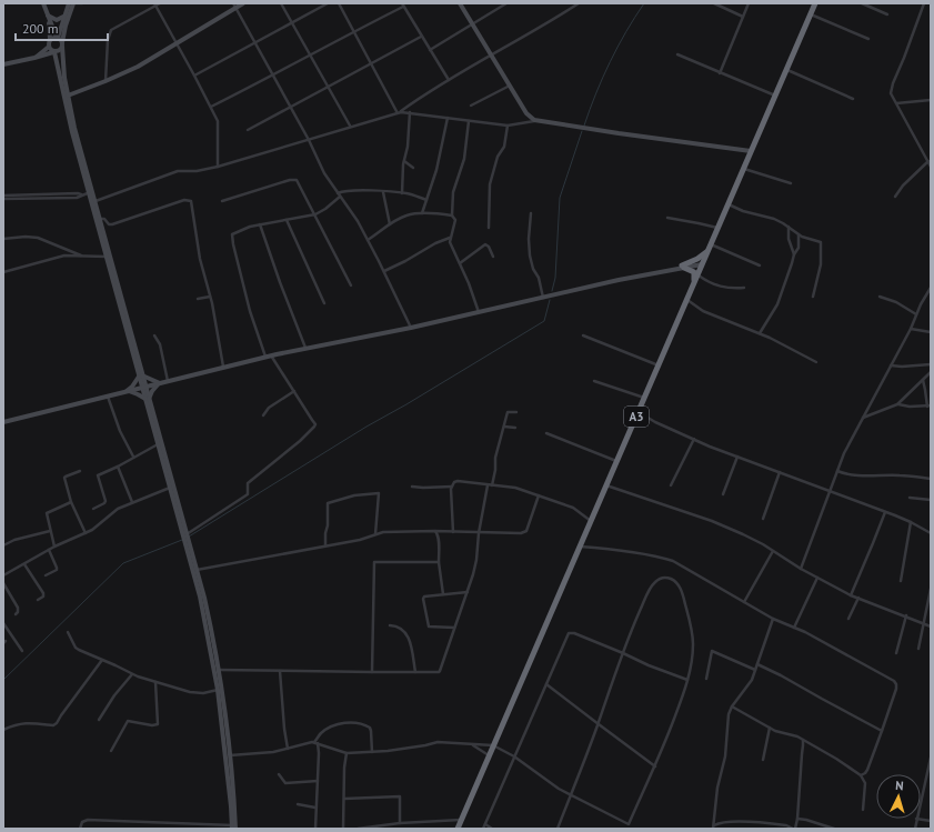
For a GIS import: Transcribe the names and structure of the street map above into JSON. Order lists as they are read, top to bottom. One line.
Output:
{"streets":{"highway":["A3"]},"scale_bar":"200 m","north":"top"}
